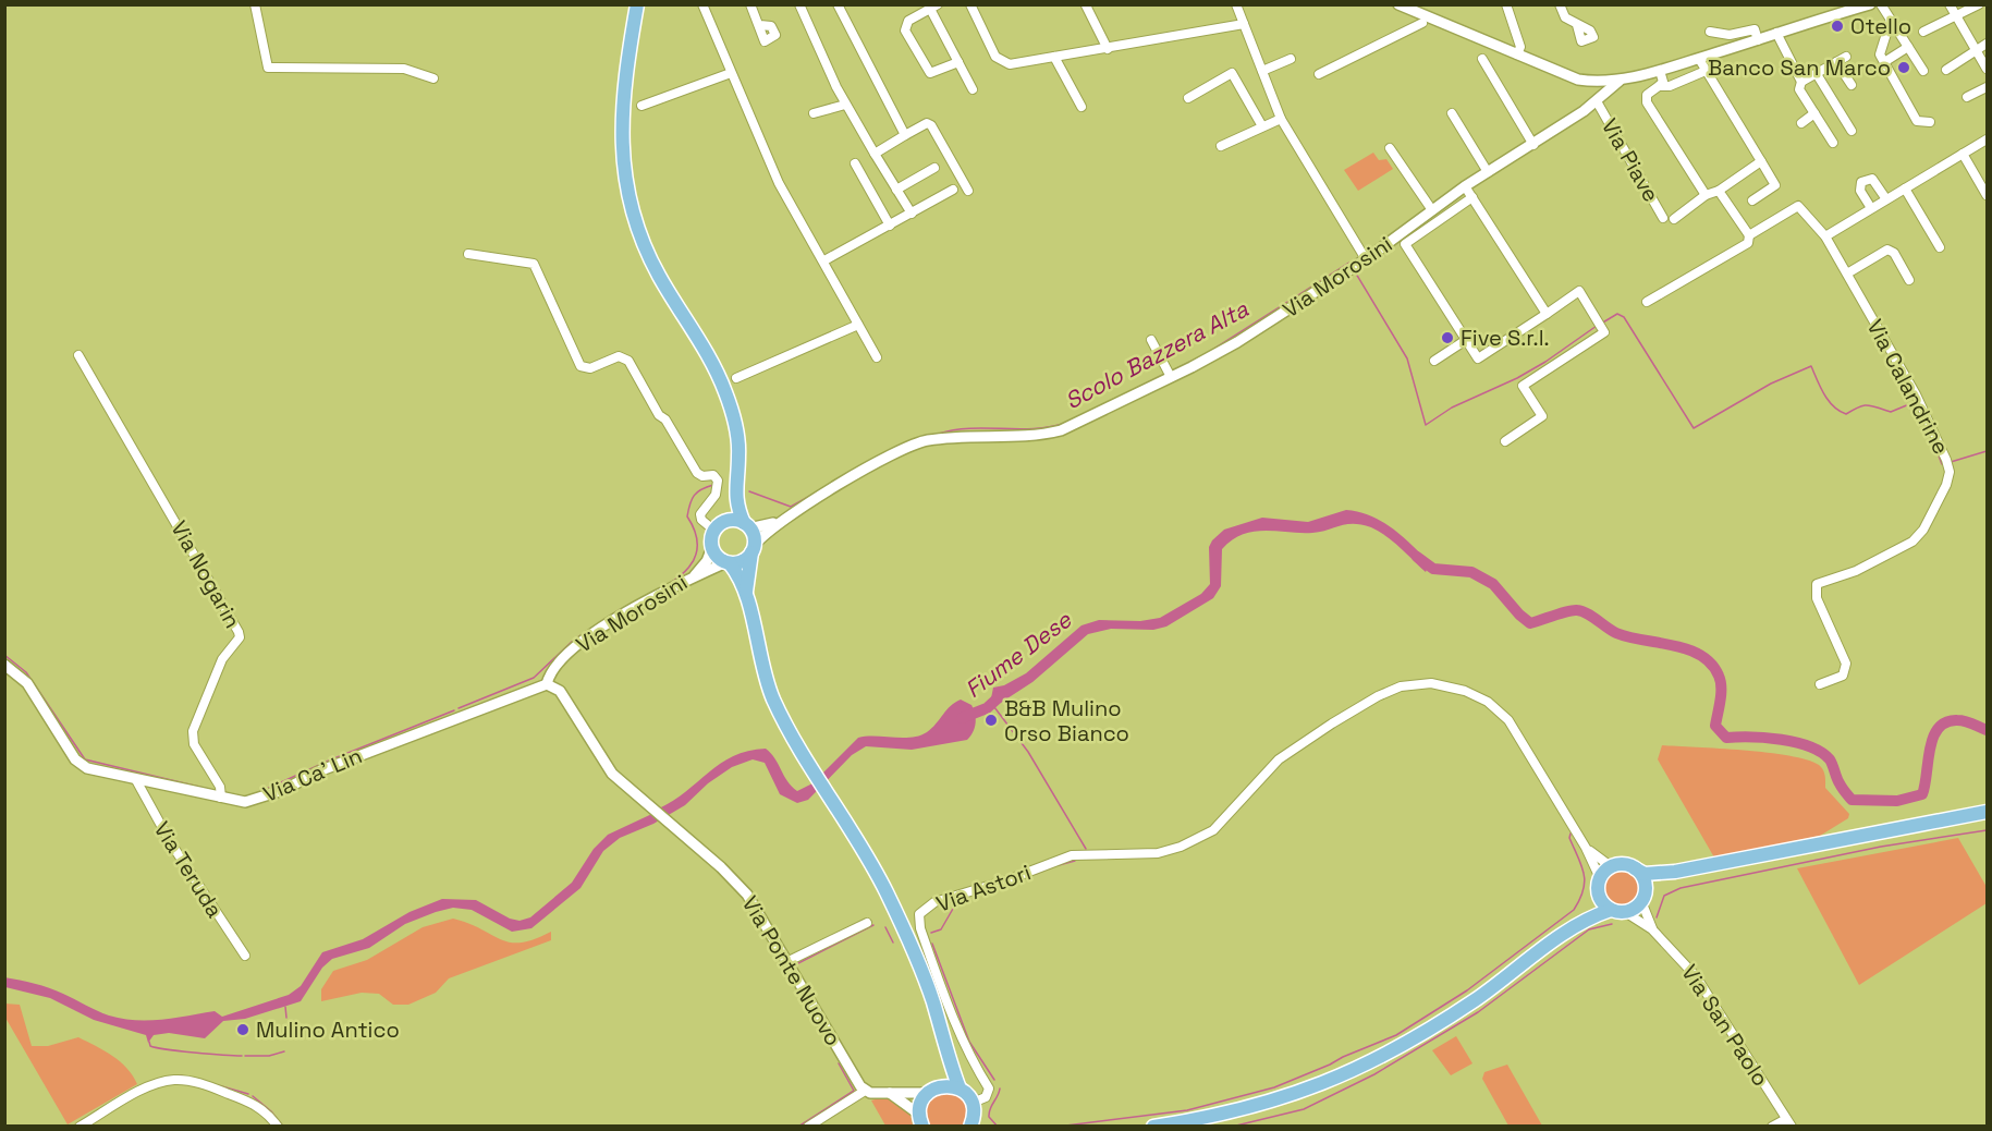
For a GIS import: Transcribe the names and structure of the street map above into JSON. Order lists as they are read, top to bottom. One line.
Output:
{"streets":{"street":["Via Piave","Via Morosini","Via Calandrine","Via Nogarin","Via Ca' Lin","Via Teruda","Via Astori","Via Ponte Nuovo","Via San Paolo"]},"crossings":[["Via Piave","Via Morosini"],["Via Morosini","Via Ca' Lin"],["Via Morosini","Via Ponte Nuovo"],["Via Nogarin","Via Ca' Lin"],["Via Ca' Lin","Via Teruda"],["Via Ca' Lin","Via Ponte Nuovo"]],"water":["Scolo Bazzera Alta","Fiume Dese"],"places":["Otello","Banco San Marco","Five S.r.l.","B&B Mulino Orso Bianco","Mulino Antico"]}
